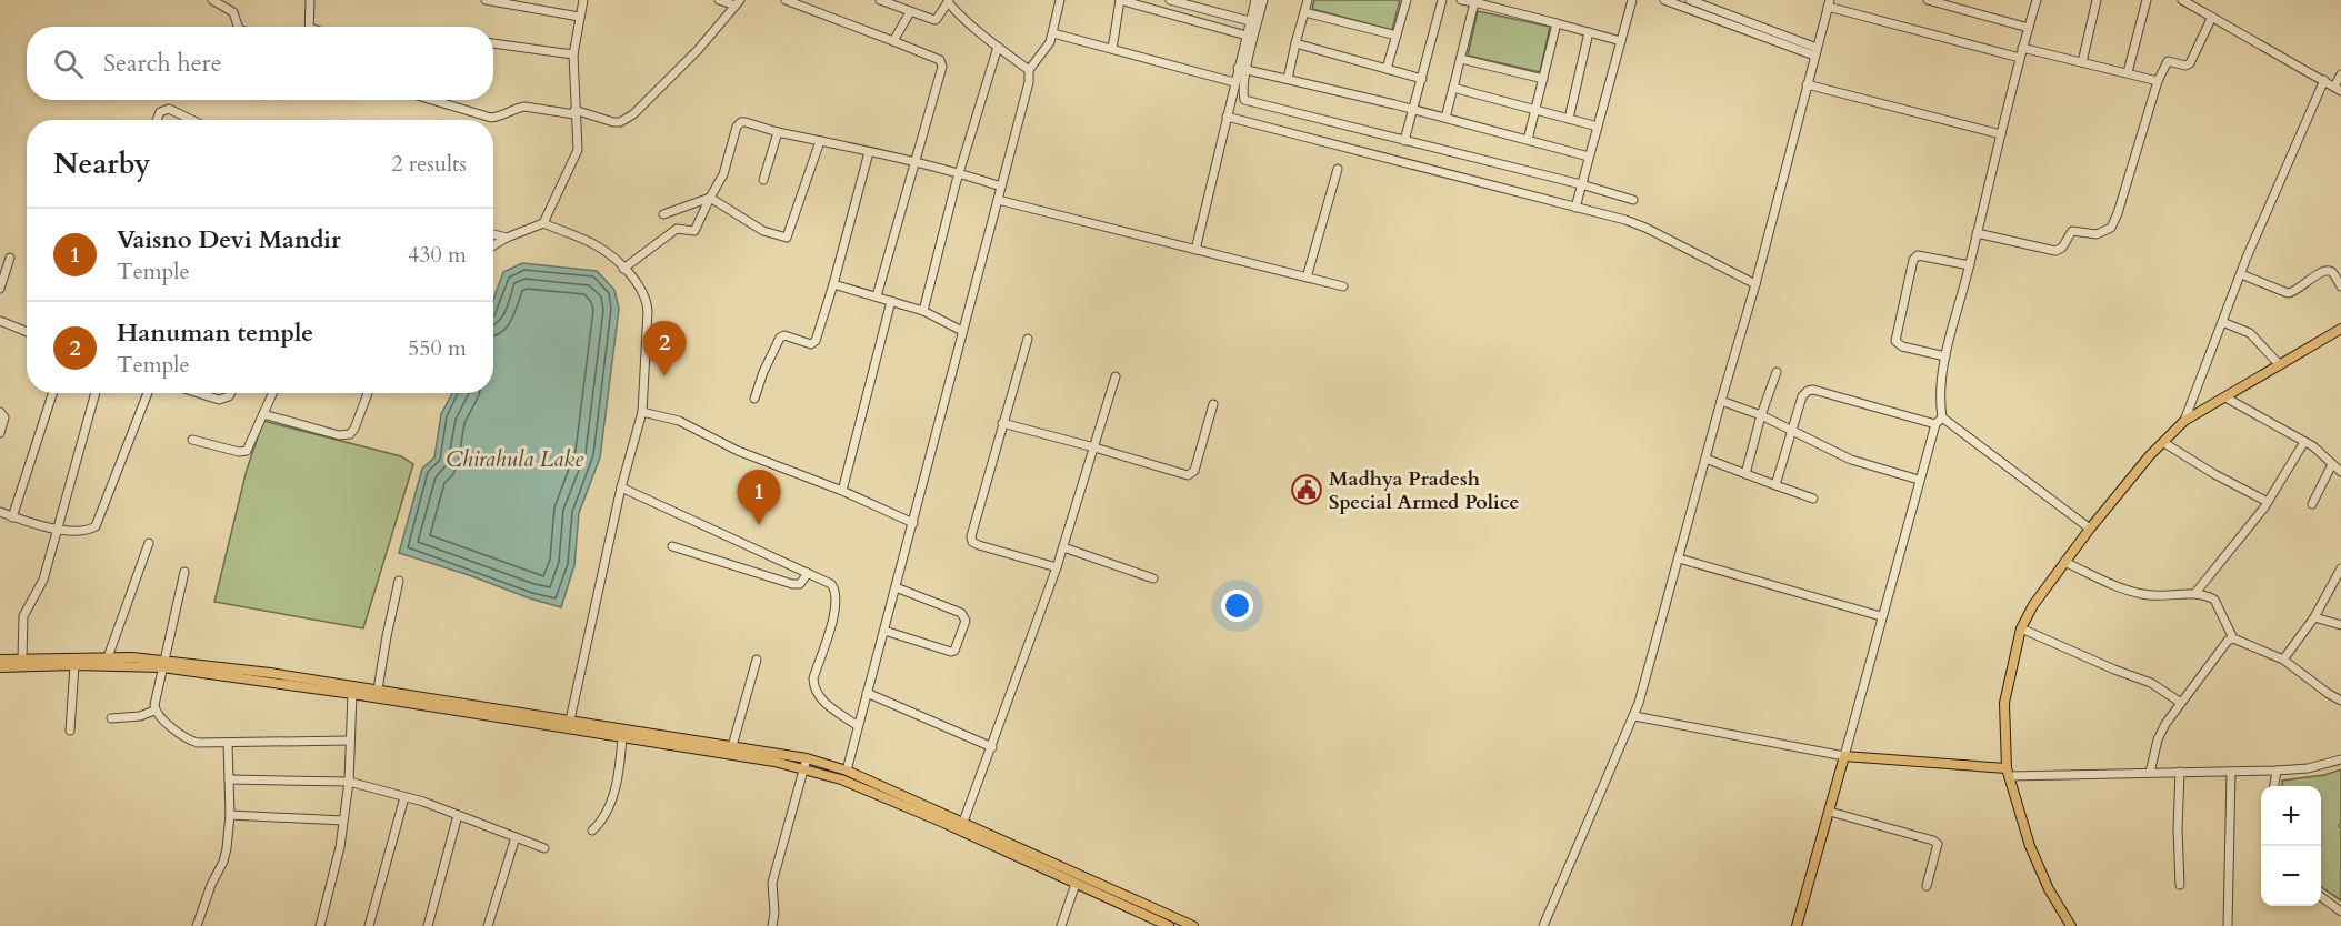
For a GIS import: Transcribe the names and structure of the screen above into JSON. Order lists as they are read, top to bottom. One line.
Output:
{"water":["Chirahula Lake"],"places":{"public building":["Madhya Pradesh Special Armed Police"]},"page":{"search":"Search here","heading":["Nearby","2 results"],"list":[{"mark":"1","name":"Vaisno Devi Mandir","note":"Temple","value":"430 m"},{"mark":"2","name":"Hanuman temple","note":"Temple","value":"550 m"}],"pins":["2","1"],"map_buttons":["+","−"]}}
